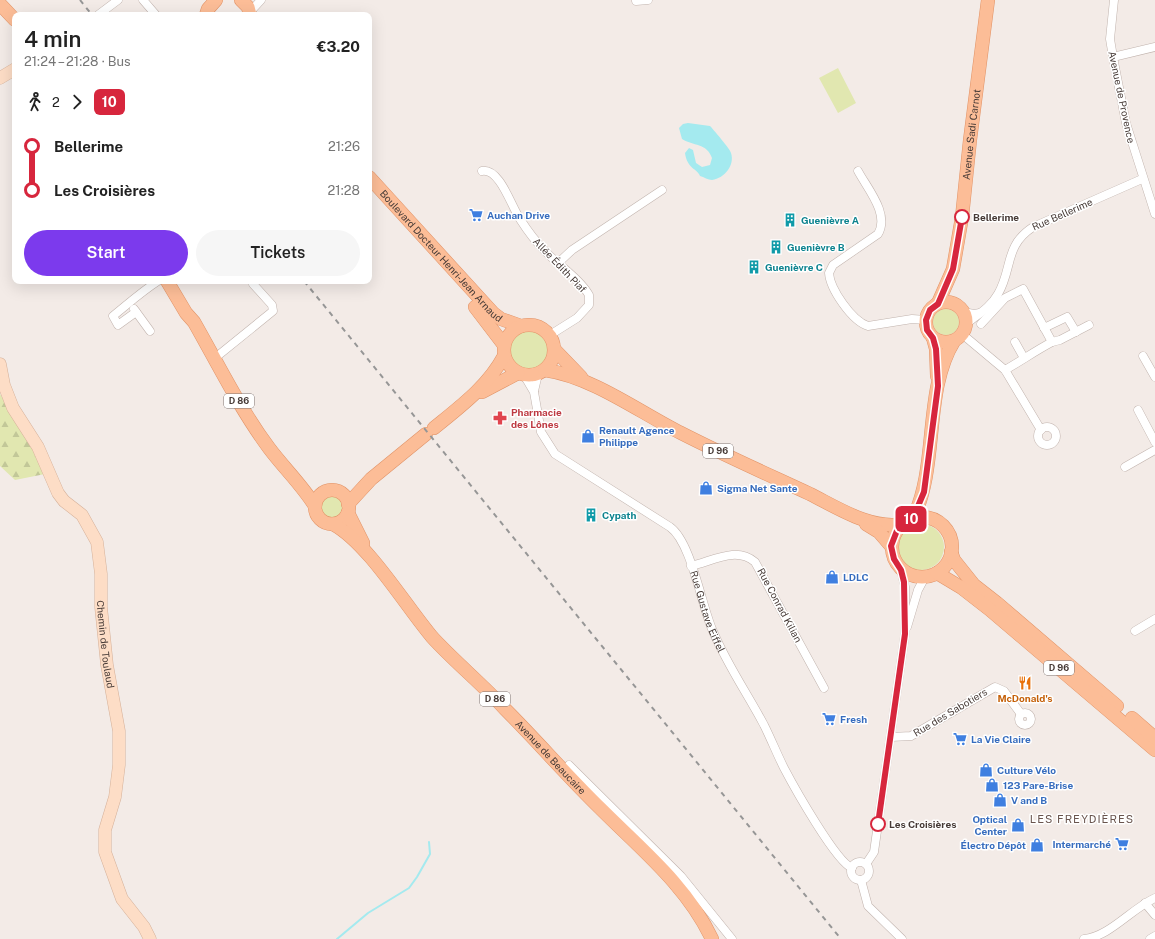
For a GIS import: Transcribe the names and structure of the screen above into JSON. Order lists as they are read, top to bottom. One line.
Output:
{"streets":{"main road":["Avenue Sadi Carnot","Boulevard Docteur Henri-Jean Arnaud","D 86","D 96","Avenue de Beaucaire"],"street":["Avenue de Provence","Rue Bellerime","Allée Édith Piaf","Rue Conrad Kilian","Rue Gustave Eiffel","Chemin de Toulaud","Rue des Sabotiers"]},"crossings":[["Avenue de Provence","Rue Bellerime"],["Avenue Sadi Carnot","Rue Bellerime"],["Boulevard Docteur Henri-Jean Arnaud","Allée Édith Piaf"],["Boulevard Docteur Henri-Jean Arnaud","D 96"],["Boulevard Docteur Henri-Jean Arnaud","Rue Gustave Eiffel"],["Allée Édith Piaf","D 96"],["Allée Édith Piaf","Rue Gustave Eiffel"],["D 86","Avenue de Beaucaire"],["D 96","Rue Gustave Eiffel"],["Rue Conrad Kilian","Rue Gustave Eiffel"]],"districts":["LES FREYDIÈRES"],"places":{"supermarket":["Auchan Drive","Fresh","La Vie Claire","Intermarché"],"other":["Bellerime","Les Croisières"],"building":["Guenièvre A","Guenièvre B","Guenièvre C","Cypath"],"pharmacy":["Pharmacie des Lônes"],"shop":["Renault Agence Philippe","Sigma Net Sante","LDLC","Culture Vélo","123 Pare-Brise","V and B","Optical Center","Électro Dépôt"],"restaurant":["McDonald's"]},"lines":["bus line 10"],"page":{"on_map":"10","heading":["4 min","21:24 – 21:28 · Bus","€3.20"],"legs":["2","10"],"list":[{"name":"Bellerime","value":"21:26"},{"name":"Les Croisières","value":"21:28"}],"buttons":["Start","Tickets"]}}
